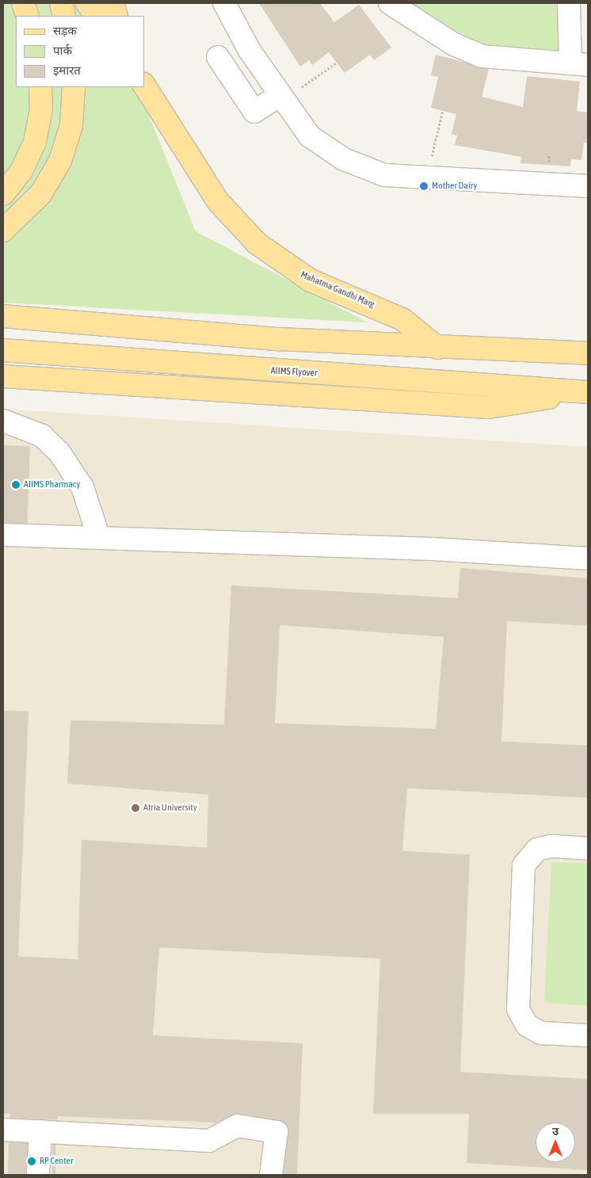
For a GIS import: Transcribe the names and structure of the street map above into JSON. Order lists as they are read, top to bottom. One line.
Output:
{"streets":{"main road":["Mahatma Gandhi Marg","AIIMS Flyover"]},"places":["Mother Dairy","AIIMS Pharmacy","Atria University","RP Center"],"legend":["सड़क","पार्क","इमारत"],"north":"top"}
